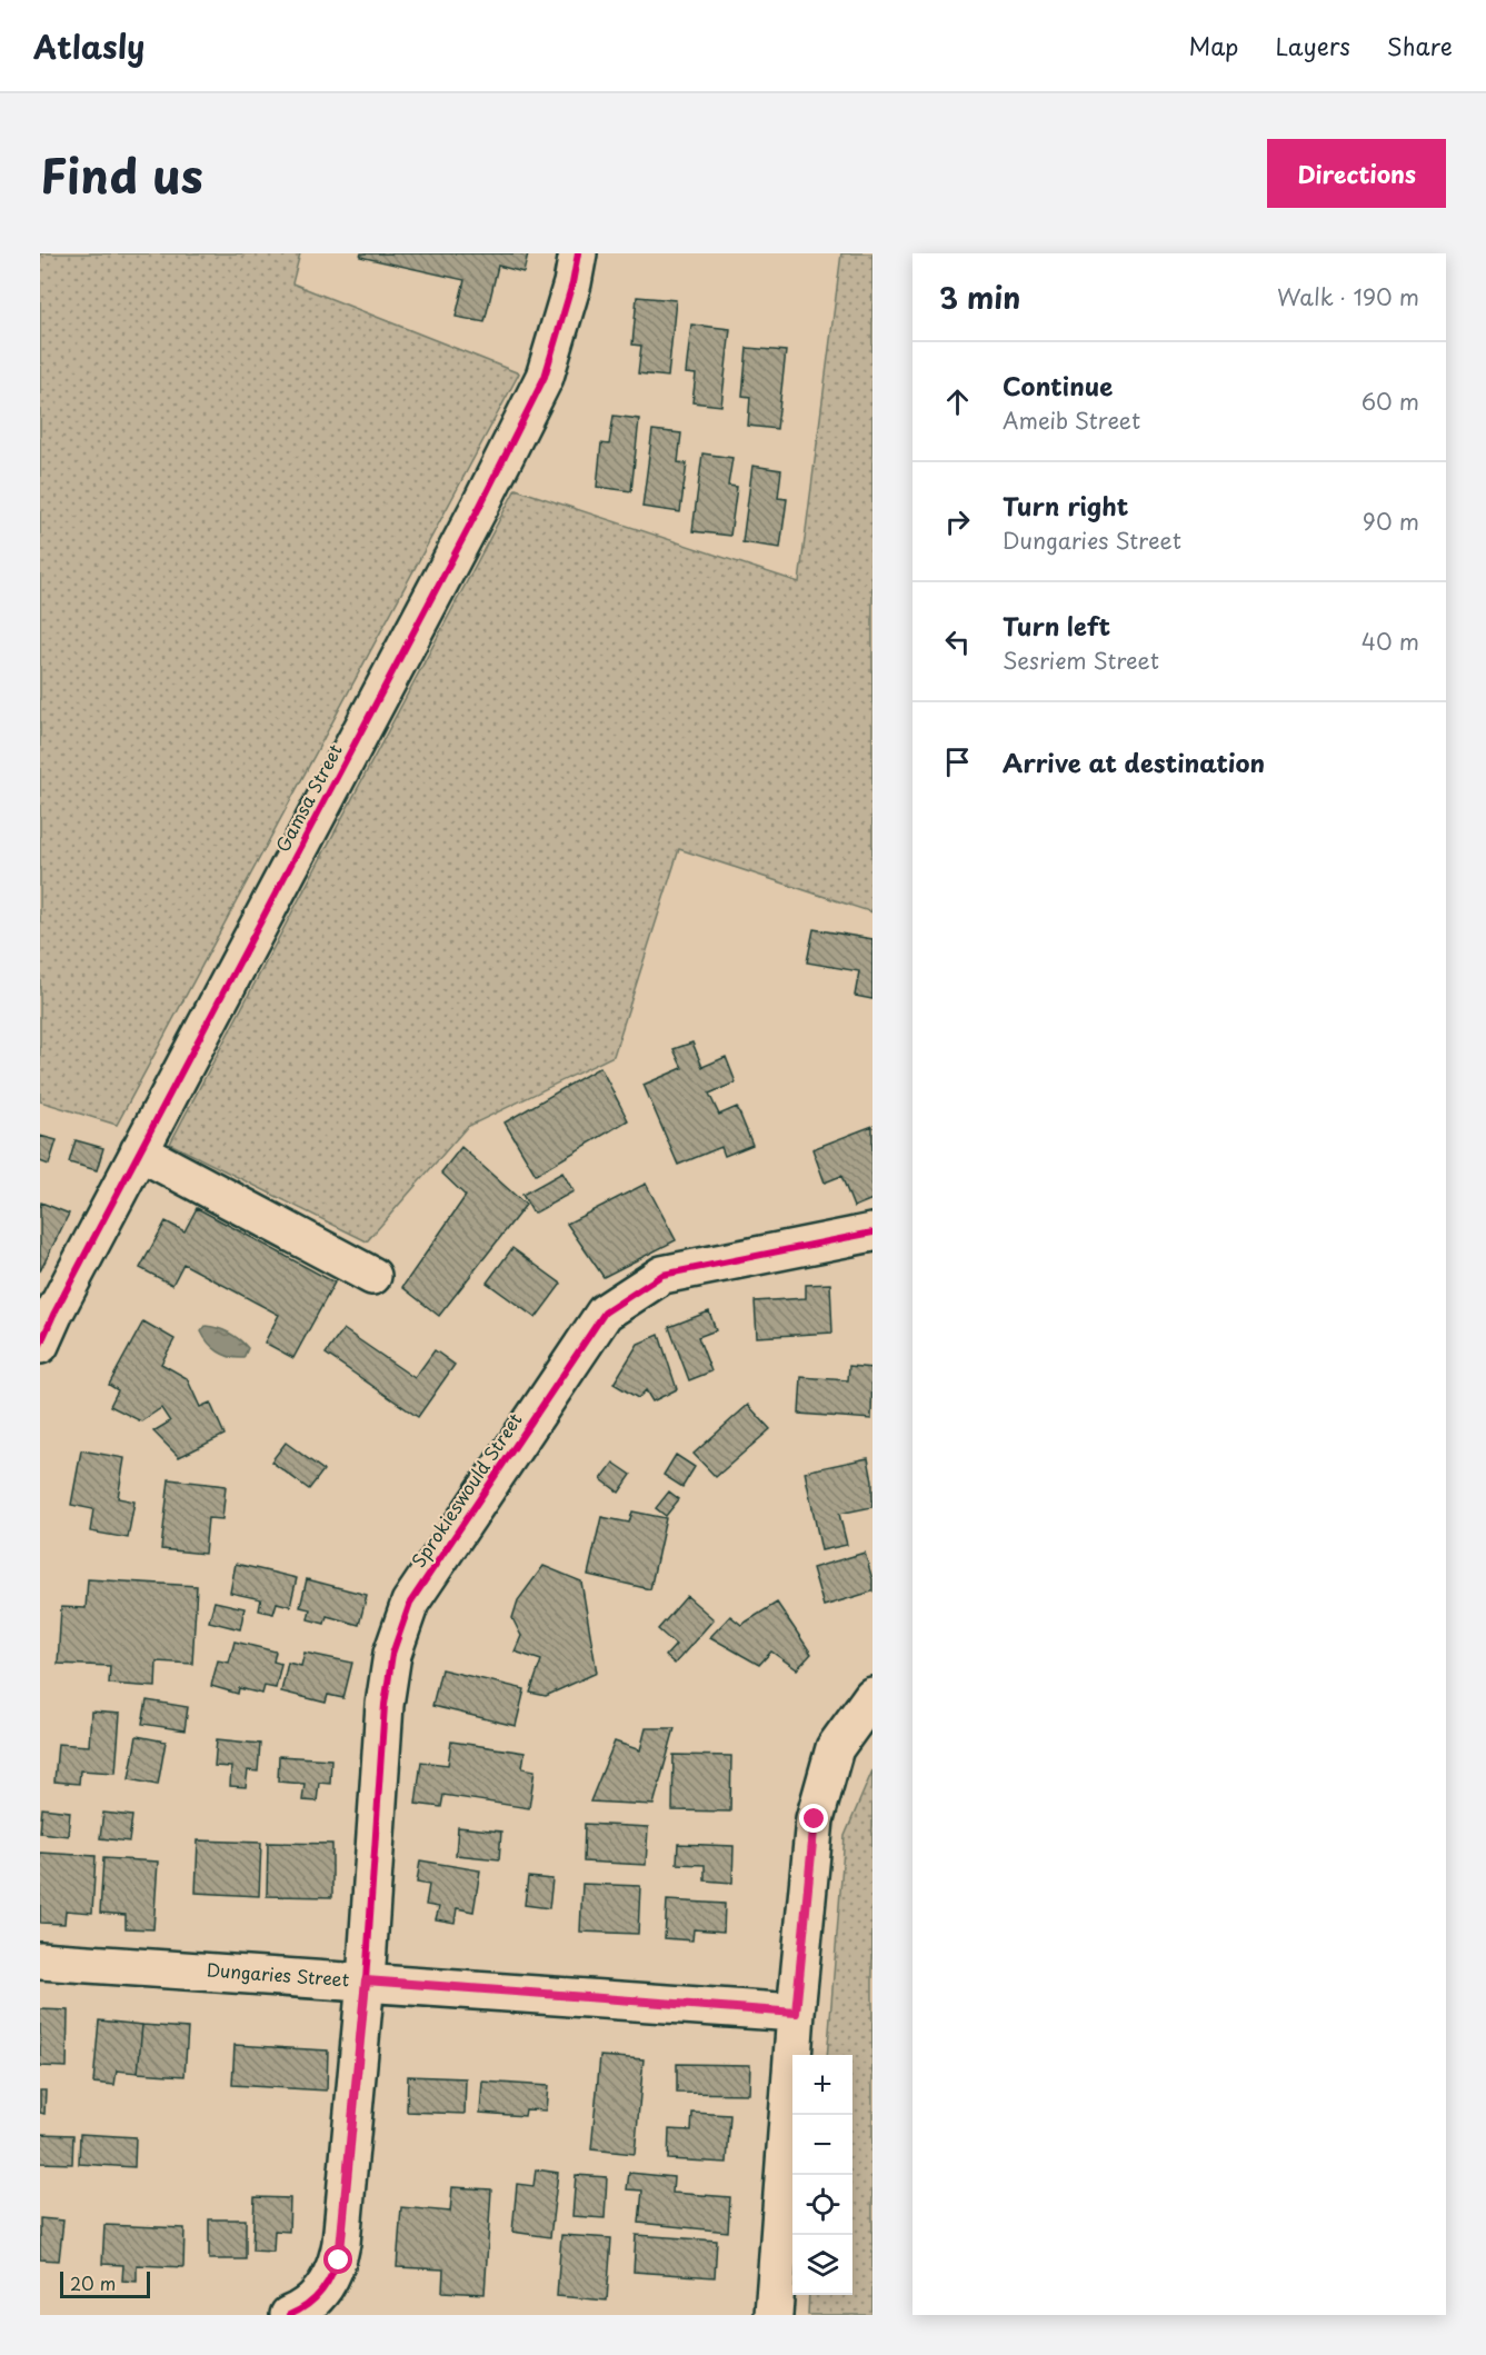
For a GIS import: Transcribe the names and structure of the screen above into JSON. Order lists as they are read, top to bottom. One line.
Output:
{"streets":{"street":["Gamsa Street","Sprokieswould Street","Dungaries Street"]},"crossings":[["Sprokieswould Street","Dungaries Street"]],"scale_bar":"20 m","page":{"header":"Atlasly","nav":["Map","Layers","Share"],"title":"Find us","buttons":"Directions","heading":["3 min","Walk · 190 m"],"list":[["Continue","Ameib Street","60 m"],["Turn right","Dungaries Street","90 m"],["Turn left","Sesriem Street","40 m"],"Arrive at destination"],"map_buttons":["+","−"],"scale":"20 m"}}
